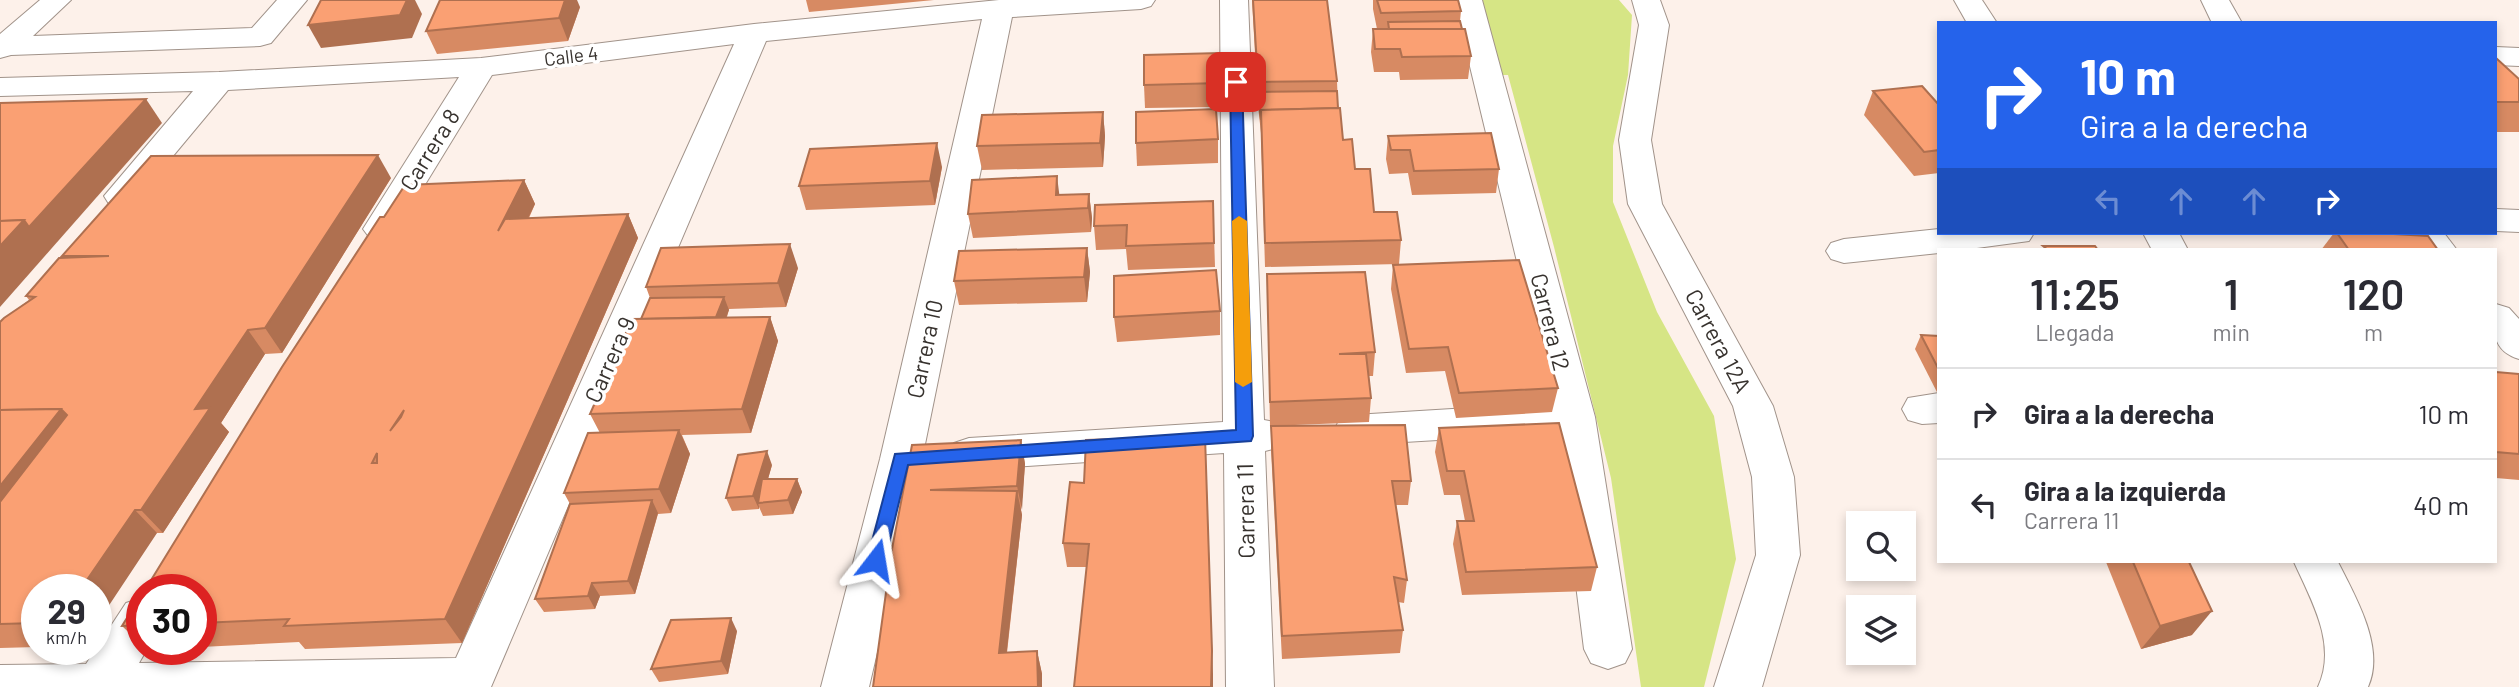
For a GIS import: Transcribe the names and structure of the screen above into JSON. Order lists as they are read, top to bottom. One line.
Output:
{"streets":{"street":["Calle 4","Carrera 8","Carrera 12","Carrera 12A","Carrera 10","Carrera 9","Carrera 11"]},"crossings":[["Calle 4","Carrera 8"],["Calle 4","Carrera 10"],["Calle 4","Carrera 9"]],"page":{"turn":["10 m","Gira a la derecha"],"eta":["11:25","Llegada","1","min","120","m"],"list":[{"name":"Gira a la derecha","value":"10 m"},{"name":"Gira a la izquierda","note":"Carrera 11","value":"40 m"}],"speed":"29 km/h","limit":"30"}}
